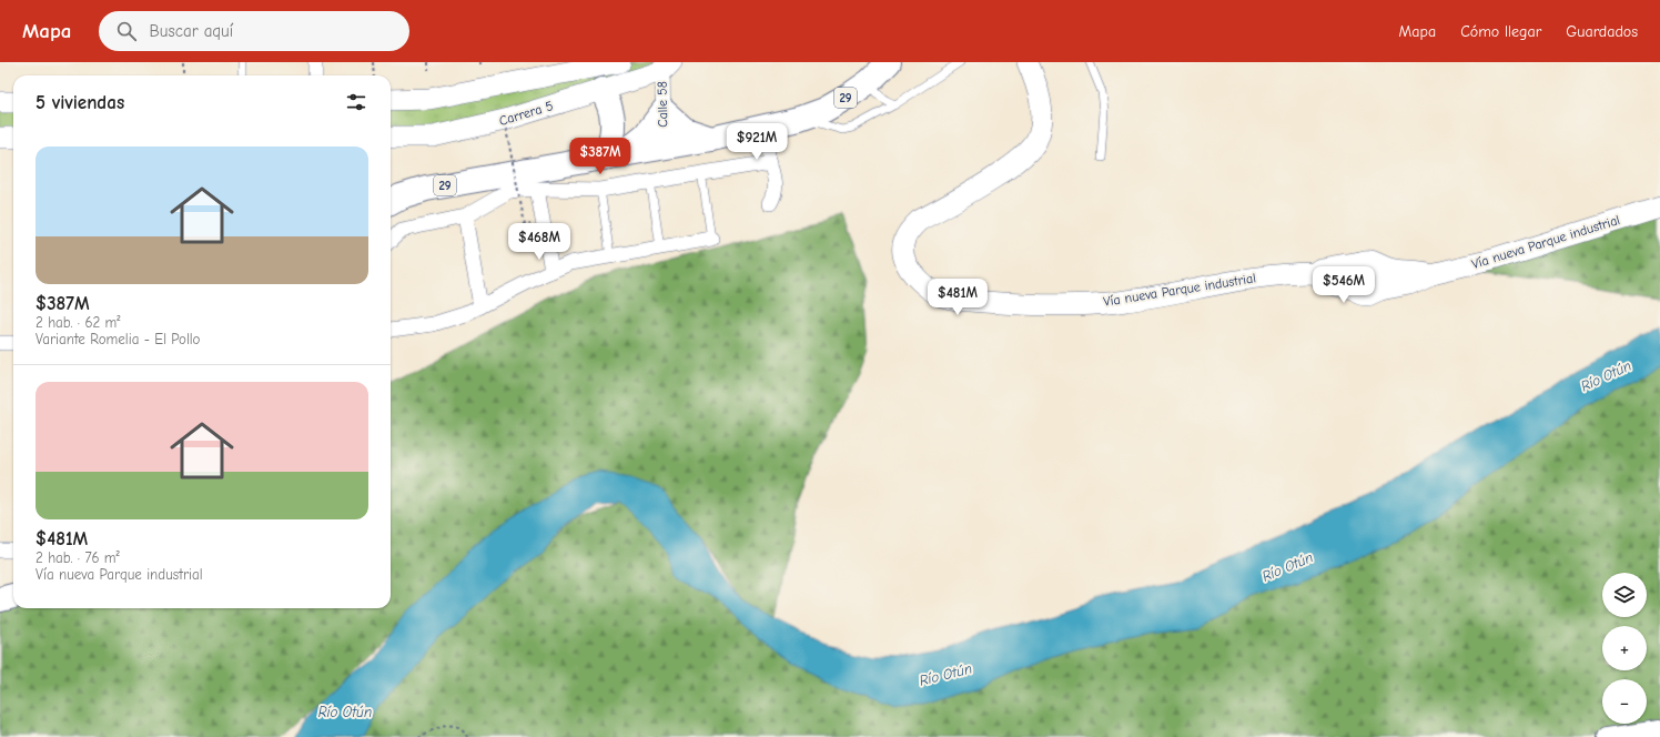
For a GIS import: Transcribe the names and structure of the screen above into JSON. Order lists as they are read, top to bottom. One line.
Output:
{"streets":{"highway":["29"],"main road":["Carrera 5","Vía nueva Parque industrial"],"street":["Calle 58"]},"crossings":[["29","Calle 58"],["Calle 58","Carrera 5"]],"water":["Río Otún"],"page":{"header":"Mapa","search":"Buscar aquí","nav":["Mapa","Cómo llegar","Guardados"],"heading":"5 viviendas","price":["$921M","$387M","$468M","$546M","$481M"],"list":[{"name":"$387M","note":"2 hab. · 62 m² · Variante Romelia - El Pollo"},{"name":"$481M","note":"2 hab. · 76 m² · Vía nueva Parque industrial"}],"map_buttons":["+","−"]}}
